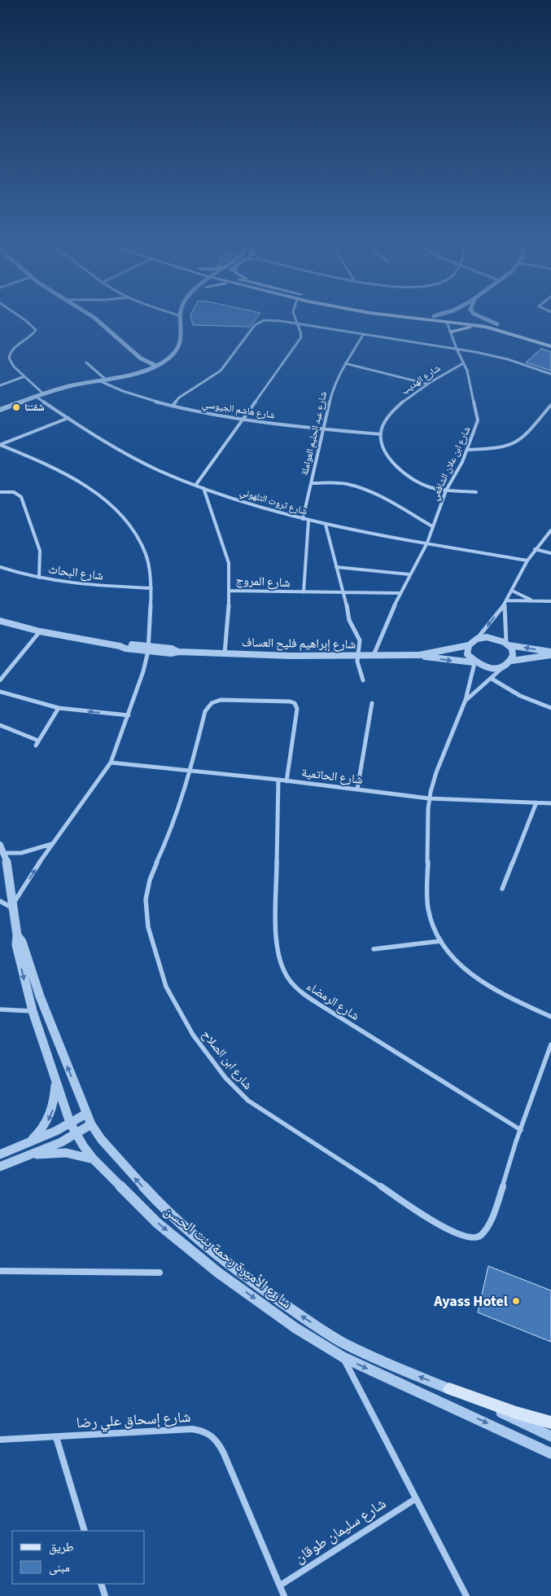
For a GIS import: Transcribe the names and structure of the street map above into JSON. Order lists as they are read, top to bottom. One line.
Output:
{"streets":{"street":["شارع الهديب","شارع هاشم الجيوسي","شارع عبد الحليم العواملة","شارع ابن علان الشافعي","شارع ثروت التلهوني","شارع البحاث","شارع المروج","شارع إبراهيم فليح العساف","شارع الحاتمية","شارع الرمضاء","شارع ابن الصلاح","شارع الأميرة رحمة بنت الحسن","شارع إسحاق علي رضا","شارع سليمان طوقان"]},"crossings":[["شارع الهديب","شارع هاشم الجيوسي"],["شارع الهديب","شارع ابن علان الشافعي"],["شارع هاشم الجيوسي","شارع عبد الحليم العواملة"],["شارع عبد الحليم العواملة","شارع ثروت التلهوني"],["شارع ابن علان الشافعي","شارع ثروت التلهوني"],["شارع ابن علان الشافعي","شارع المروج"],["شارع ابن علان الشافعي","شارع إبراهيم فليح العساف"],["شارع ثروت التلهوني","شارع المروج"],["شارع الحاتمية","شارع الرمضاء"],["شارع الحاتمية","شارع ابن الصلاح"],["شارع الرمضاء","شارع ابن الصلاح"],["شارع إسحاق علي رضا","شارع سليمان طوقان"]],"places":["شقتنا","Ayass Hotel"],"legend":["طريق","مبنى"]}
